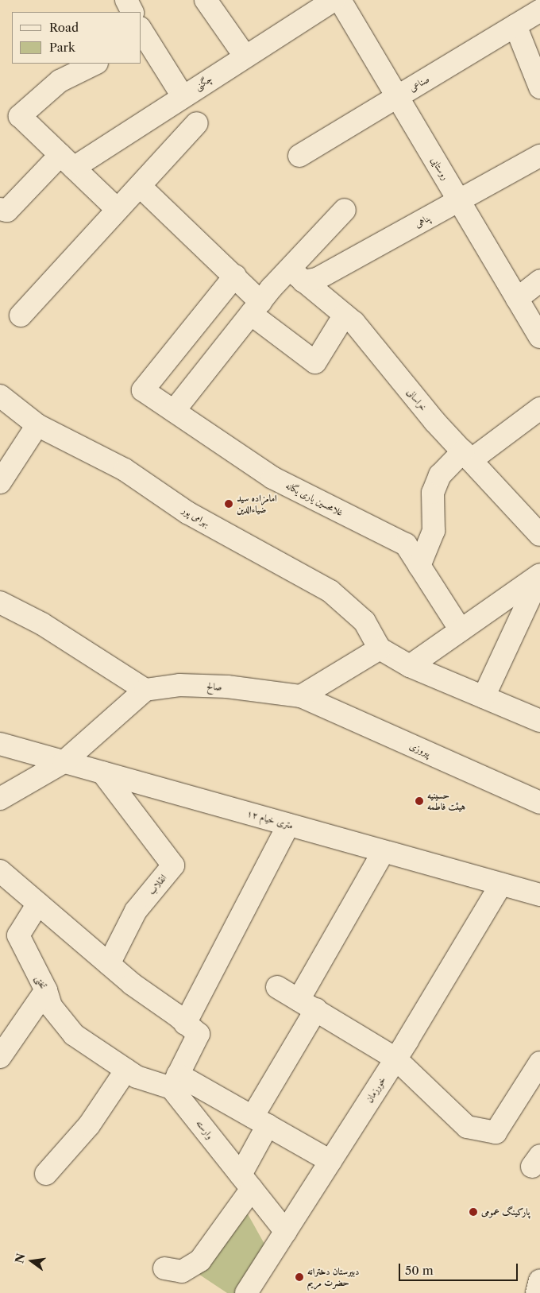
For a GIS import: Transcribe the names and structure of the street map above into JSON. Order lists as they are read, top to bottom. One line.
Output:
{"streets":{"street":["چگنی","صناعی","روستایی","پناهی","خراسانی","غلامحسین یاری یگانه","بهرامی پور","صالح","پیروزی","۱۲ متری خیام","انقلاب","تختی","خورزمان","وارسته"]},"crossings":[["صناعی","روستایی"],["روستایی","پناهی"],["پناهی","خراسانی"],["صالح","پیروزی"],["۱۲ متری خیام","انقلاب"],["۱۲ متری خیام","خورزمان"],["خورزمان","وارسته"]],"places":["امامزاده سید ضیاءالدین","حسینیه هیئت فاطمه","پارکینگ عمومی","دبیرستان دخترانه حضرت مریم"],"legend":["Road","Park"],"scale_bar":"50 m","north":"left"}
